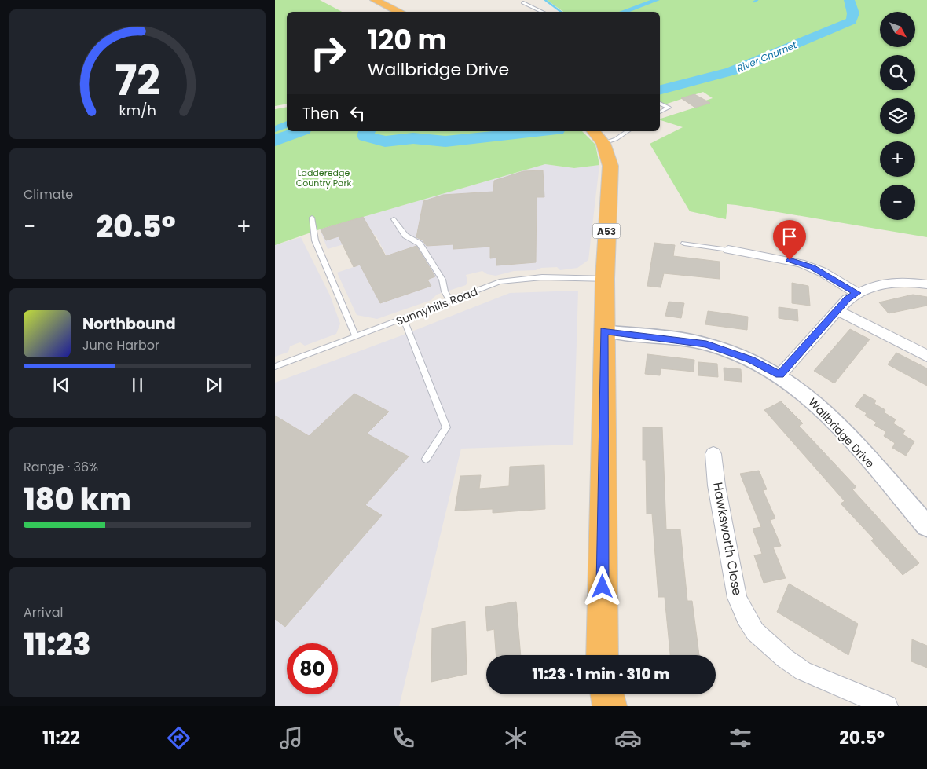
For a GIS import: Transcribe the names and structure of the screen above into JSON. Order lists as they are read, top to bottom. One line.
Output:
{"streets":{"highway":["A53"],"street":["Wallbridge Drive","Hawksworth Close"],"lane":["Sunnyhills Road"]},"crossings":[["A53","Sunnyhills Road"],["A53","Wallbridge Drive"]],"water":["River Churnet"],"parks":["Ladderedge Country Park"],"north":"bottom right","page":{"map_buttons":["+","−"],"turn":["120 m","Wallbridge Drive"],"then":"Then","tile":["Climate",["Range · 36%","180 km"],["Arrival","11:23"]],"heat":["−","20.5°","+"],"song":["Northbound","June Harbor"],"limit":"80","trip":"11:23 · 1 min · 310 m","tabs":["11:22","20.5°"],"gauge":["72","km/h"]}}
